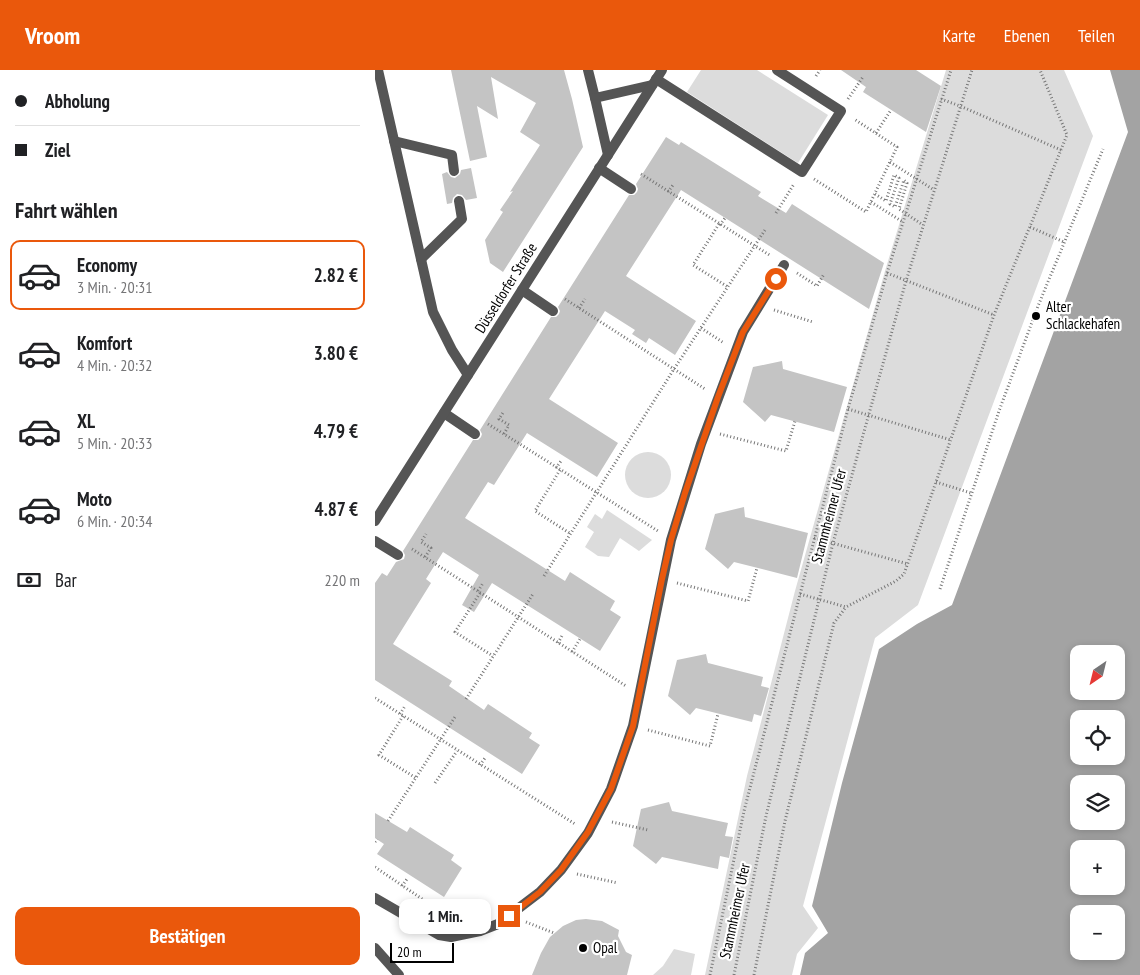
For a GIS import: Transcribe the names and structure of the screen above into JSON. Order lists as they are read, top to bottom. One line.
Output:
{"streets":{"street":["Düsseldorfer Straße"],"path":["Stammheimer Ufer"]},"places":["Alter Schlackehafen","Opal"],"scale_bar":"20 m","north":"bottom left","page":{"header":"Vroom","nav":["Karte","Ebenen","Teilen"],"banner":["Abholung","Ziel"],"heading":"Fahrt wählen","list":[{"name":"Economy","note":"3 Min. · 20:31","value":"2.82 €"},{"name":"Komfort","note":"4 Min. · 20:32","value":"3.80 €"},{"name":"XL","note":"5 Min. · 20:33","value":"4.79 €"},{"name":"Moto","note":"6 Min. · 20:34","value":"4.87 €"}],"pay":["Bar","220 m"],"map_buttons":["+","−"],"buttons":"Bestätigen","bubble":"1 Min.","scale":"20 m"}}
